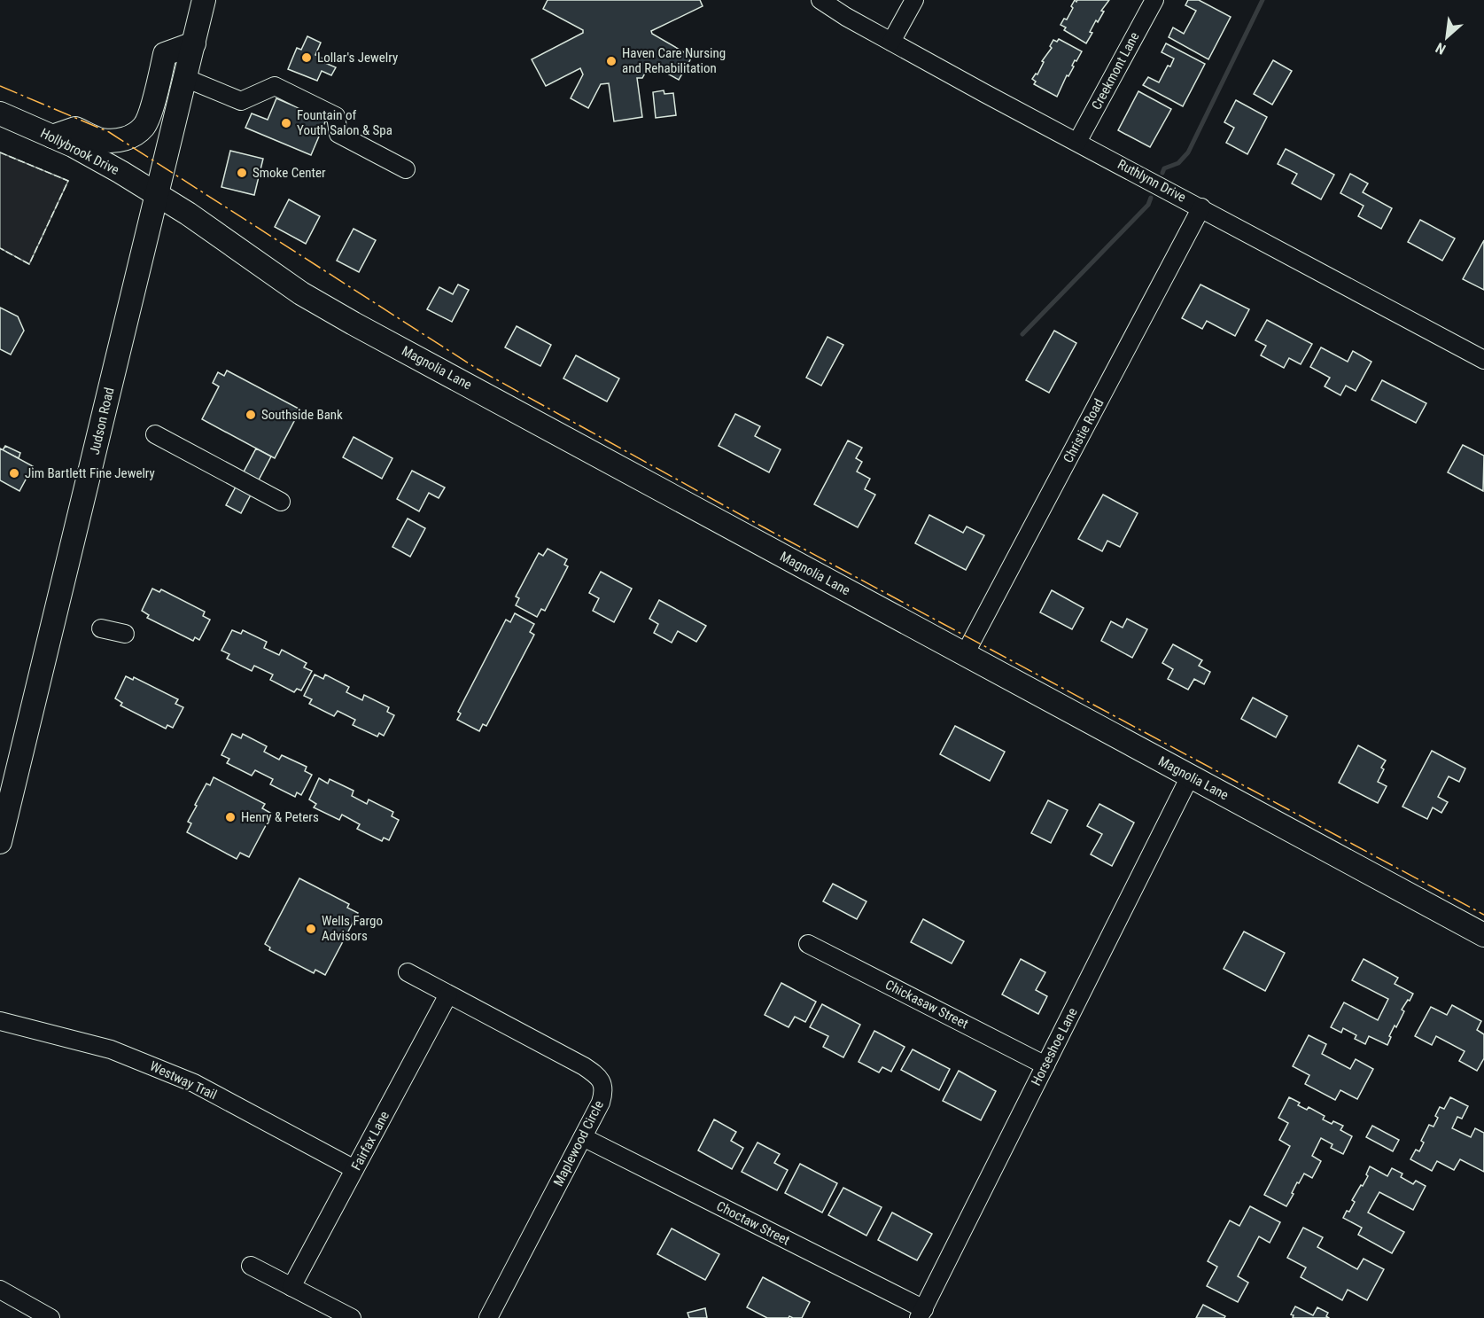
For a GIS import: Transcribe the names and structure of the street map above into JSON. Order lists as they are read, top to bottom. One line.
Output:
{"streets":{"main road":["Hollybrook Drive","Magnolia Lane","Judson Road"],"street":["Creekmont Lane","Ruthlynn Drive","Christie Road","Chickasaw Street","Horseshoe Lane","Westway Trail","Fairfax Lane","Maplewood Circle","Choctaw Street"]},"crossings":[["Creekmont Lane","Ruthlynn Drive"],["Hollybrook Drive","Magnolia Lane"],["Hollybrook Drive","Judson Road"],["Ruthlynn Drive","Christie Road"],["Magnolia Lane","Judson Road"],["Magnolia Lane","Christie Road"],["Magnolia Lane","Horseshoe Lane"],["Chickasaw Street","Horseshoe Lane"],["Horseshoe Lane","Choctaw Street"],["Westway Trail","Fairfax Lane"],["Fairfax Lane","Maplewood Circle"],["Maplewood Circle","Choctaw Street"]],"places":["Lollar's Jewelry","Haven Care Nursing and Rehabilitation","Fountain of Youth Salon & Spa","Smoke Center","Southside Bank","Jim Bartlett Fine Jewelry","Henry & Peters","Wells Fargo Advisors"],"north":"bottom left"}
